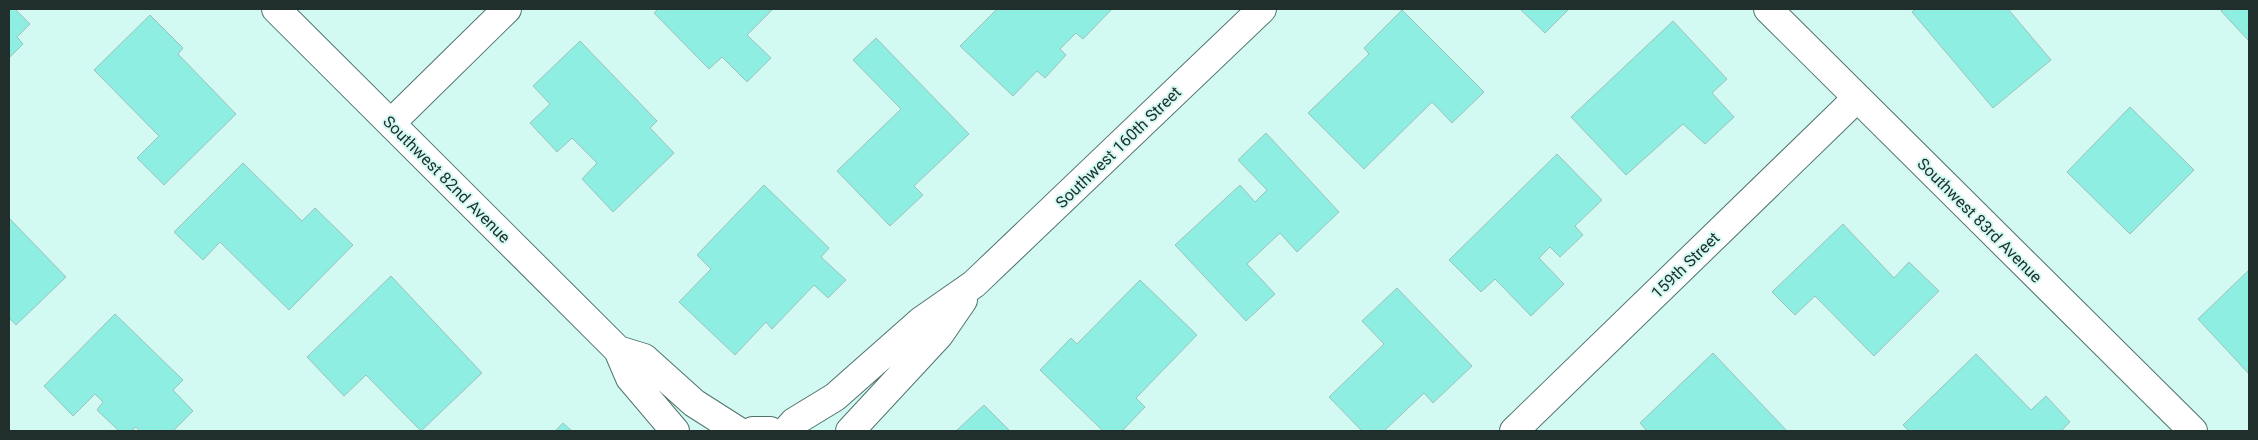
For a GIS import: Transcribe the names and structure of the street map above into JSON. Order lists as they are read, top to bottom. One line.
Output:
{"streets":{"street":["Southwest 160th Street","Southwest 82nd Avenue","Southwest 83rd Avenue","159th Street"]},"crossings":[["Southwest 83rd Avenue","159th Street"]]}
